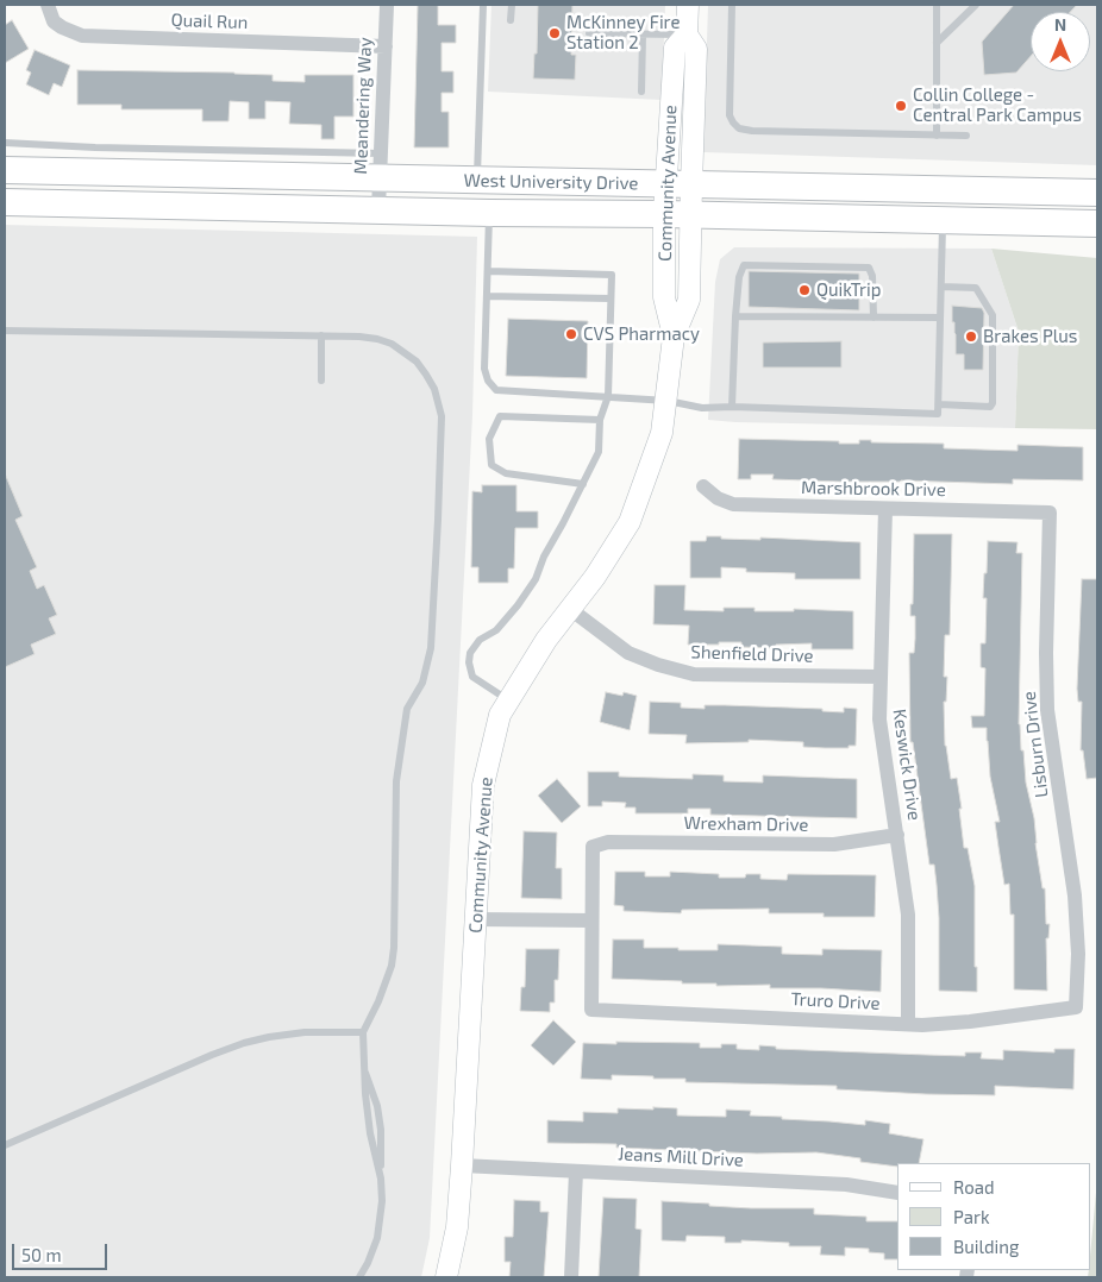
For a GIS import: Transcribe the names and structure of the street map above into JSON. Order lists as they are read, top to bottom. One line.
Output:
{"streets":{"highway":["West University Drive"],"street":["Quail Run","Meandering Way","Community Avenue","Marshbrook Drive","Shenfield Drive","Lisburn Drive","Keswick Drive","Wrexham Drive","Truro Drive","Jeans Mill Drive"]},"crossings":[["Quail Run","Meandering Way"],["Meandering Way","West University Drive"],["West University Drive","Community Avenue"],["Community Avenue","Shenfield Drive"],["Community Avenue","Jeans Mill Drive"],["Marshbrook Drive","Lisburn Drive"],["Marshbrook Drive","Keswick Drive"],["Shenfield Drive","Keswick Drive"],["Lisburn Drive","Truro Drive"],["Keswick Drive","Wrexham Drive"],["Keswick Drive","Truro Drive"],["Wrexham Drive","Truro Drive"]],"places":["McKinney Fire Station 2","Collin College - Central Park Campus","QuikTrip","CVS Pharmacy","Brakes Plus"],"legend":["Road","Park","Building"],"scale_bar":"50 m","north":"top"}
